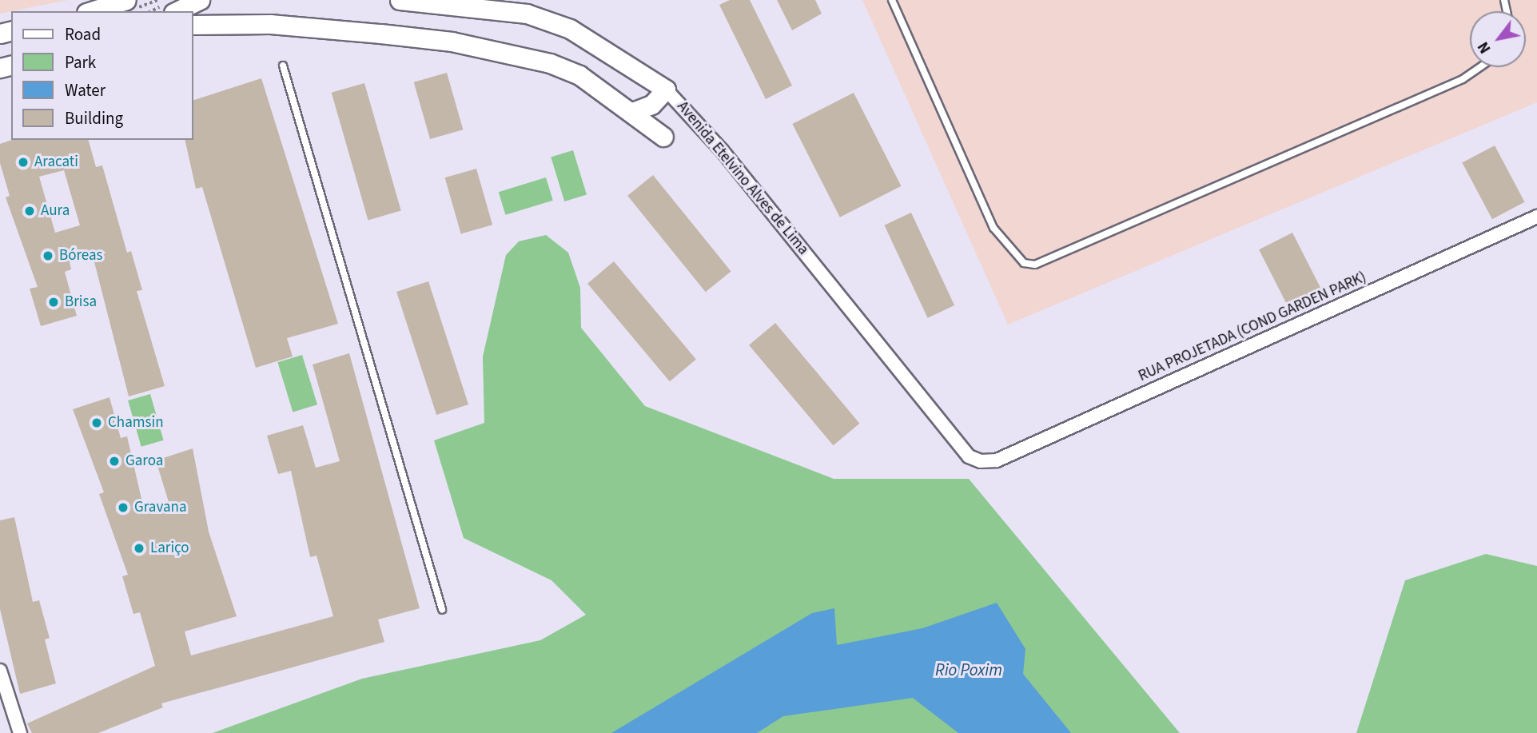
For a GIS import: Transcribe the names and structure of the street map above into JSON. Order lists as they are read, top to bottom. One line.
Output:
{"streets":{"street":["Avenida Etelvino Alves de Lima","RUA PROJETADA (COND GARDEN PARK)"]},"crossings":[["Avenida Etelvino Alves de Lima","RUA PROJETADA (COND GARDEN PARK)"]],"water":["Rio Poxim"],"places":["Aracati","Aura","Bóreas","Brisa","Chamsin","Garoa","Gravana","Lariço"],"legend":["Road","Park","Water","Building"],"north":"bottom left"}
